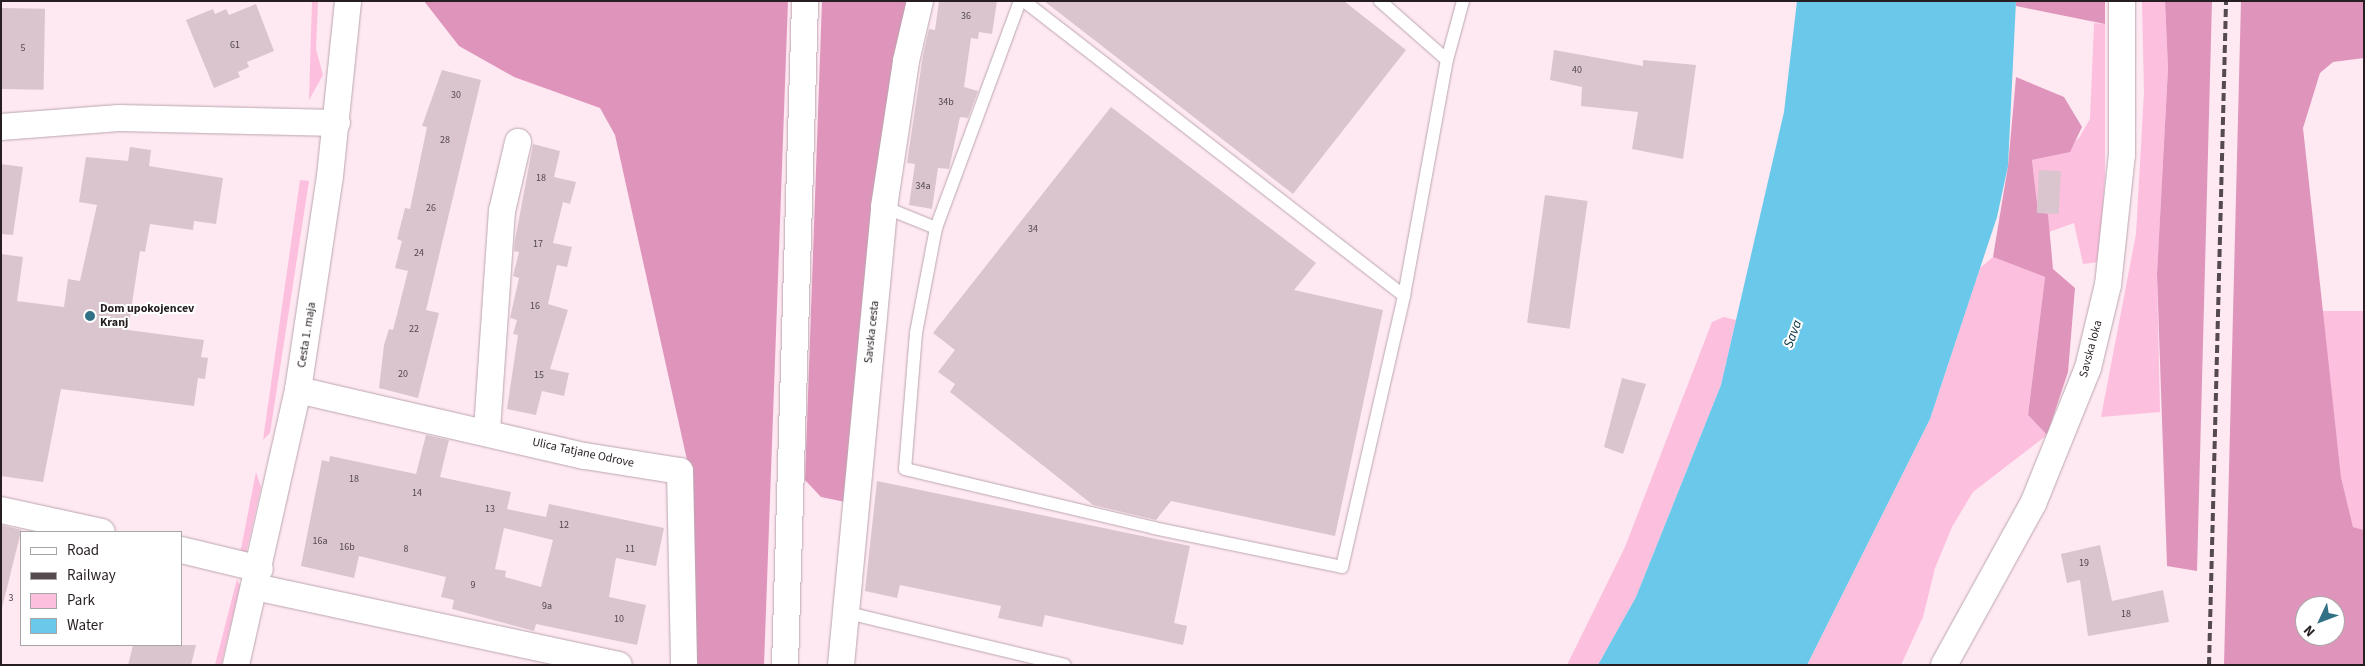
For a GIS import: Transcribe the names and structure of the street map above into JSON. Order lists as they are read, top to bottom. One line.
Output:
{"streets":{"street":["Savska cesta","Cesta 1. maja","Savska loka","Ulica Tatjane Odrove"]},"crossings":[["Cesta 1. maja","Ulica Tatjane Odrove"]],"water":["Sava"],"places":["Dom upokojencev Kranj"],"house_numbers":["36","61","5","40","30","34b","28","18","34a","26","34","17","24","16","22","20","15","18","14","13","12","16a","16b","8","11","19","9","3","9a","18","10"],"legend":["Road","Railway","Park","Water"],"north":"bottom left"}
